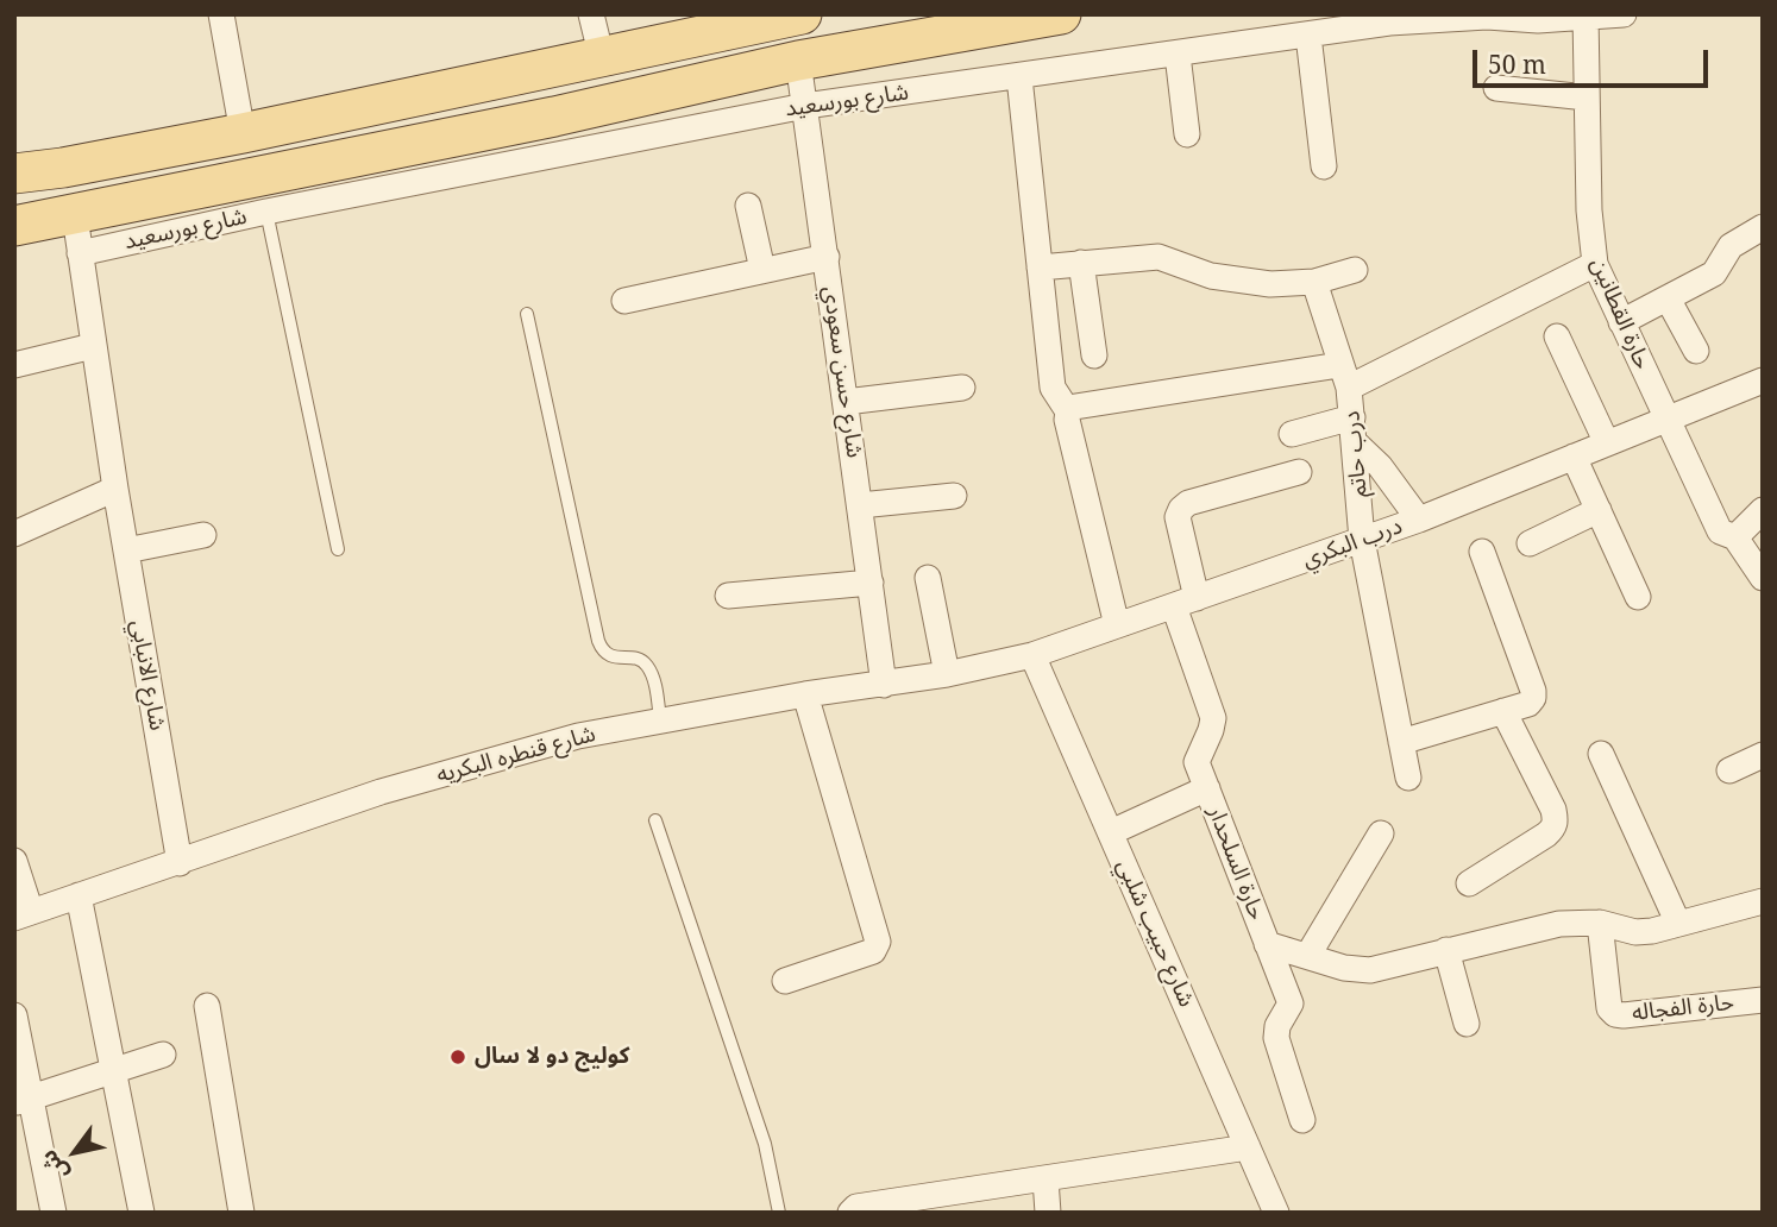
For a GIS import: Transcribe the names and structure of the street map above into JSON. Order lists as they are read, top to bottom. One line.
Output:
{"streets":{"main road":["شارع بورسعيد"],"street":["حارة القطانين","شارع حسن سعودي","درب حاتم","درب البكري","شارع الانبابي","شارع قنطره البكريه","حارة السلحدار","شارع حبيب شلبي","حارة الفجاله"]},"crossings":[["شارع بورسعيد","حارة القطانين"],["شارع بورسعيد","شارع حسن سعودي"],["شارع بورسعيد","شارع الانبابي"],["حارة القطانين","درب البكري"],["شارع حسن سعودي","شارع قنطره البكريه"],["درب حاتم","درب البكري"],["درب البكري","شارع قنطره البكريه"],["درب البكري","حارة السلحدار"],["درب البكري","شارع حبيب شلبي"],["شارع الانبابي","شارع قنطره البكريه"],["شارع قنطره البكريه","شارع حبيب شلبي"]],"places":["كوليج دو لا سال"],"scale_bar":"50 m","north":"bottom left"}
